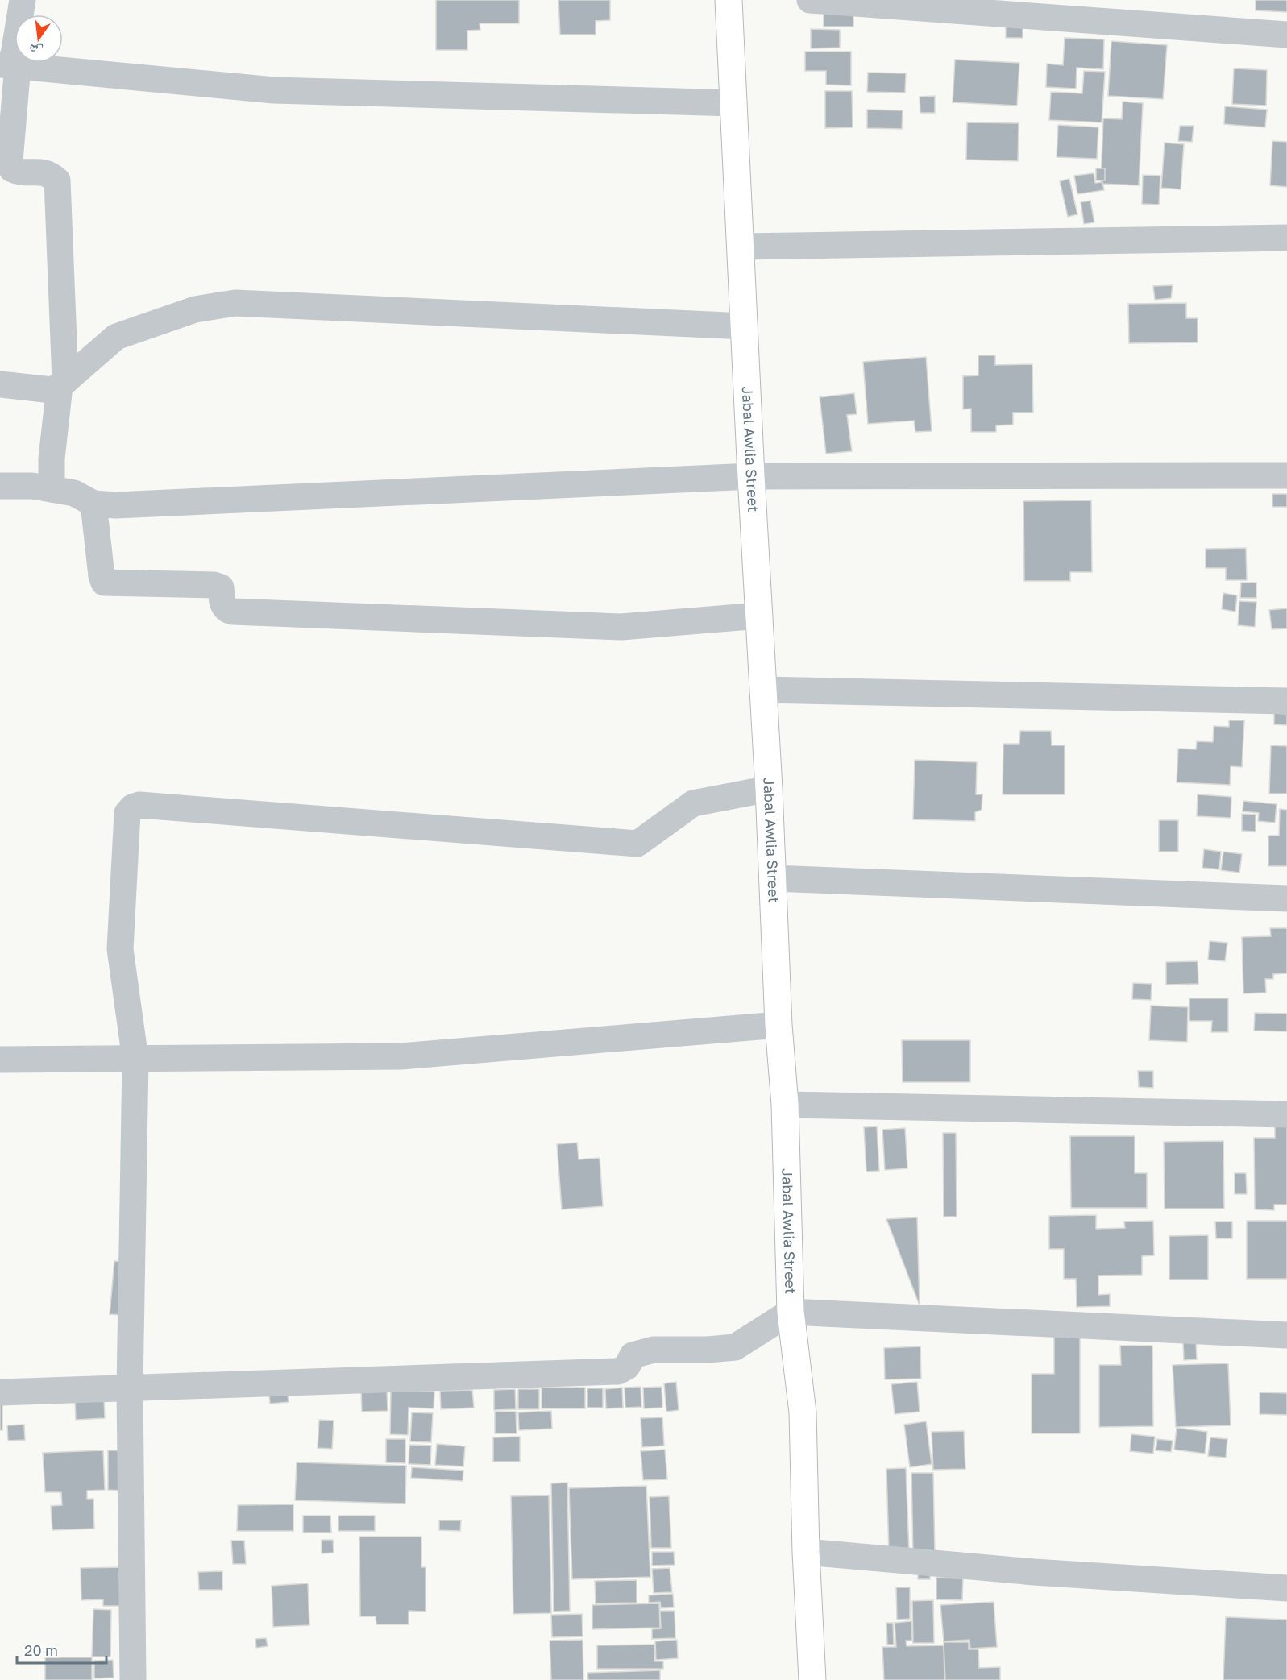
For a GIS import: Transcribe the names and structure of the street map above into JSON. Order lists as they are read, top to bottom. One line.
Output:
{"streets":{"highway":["Jabal Awlia Street"]},"scale_bar":"20 m","north":"bottom"}
